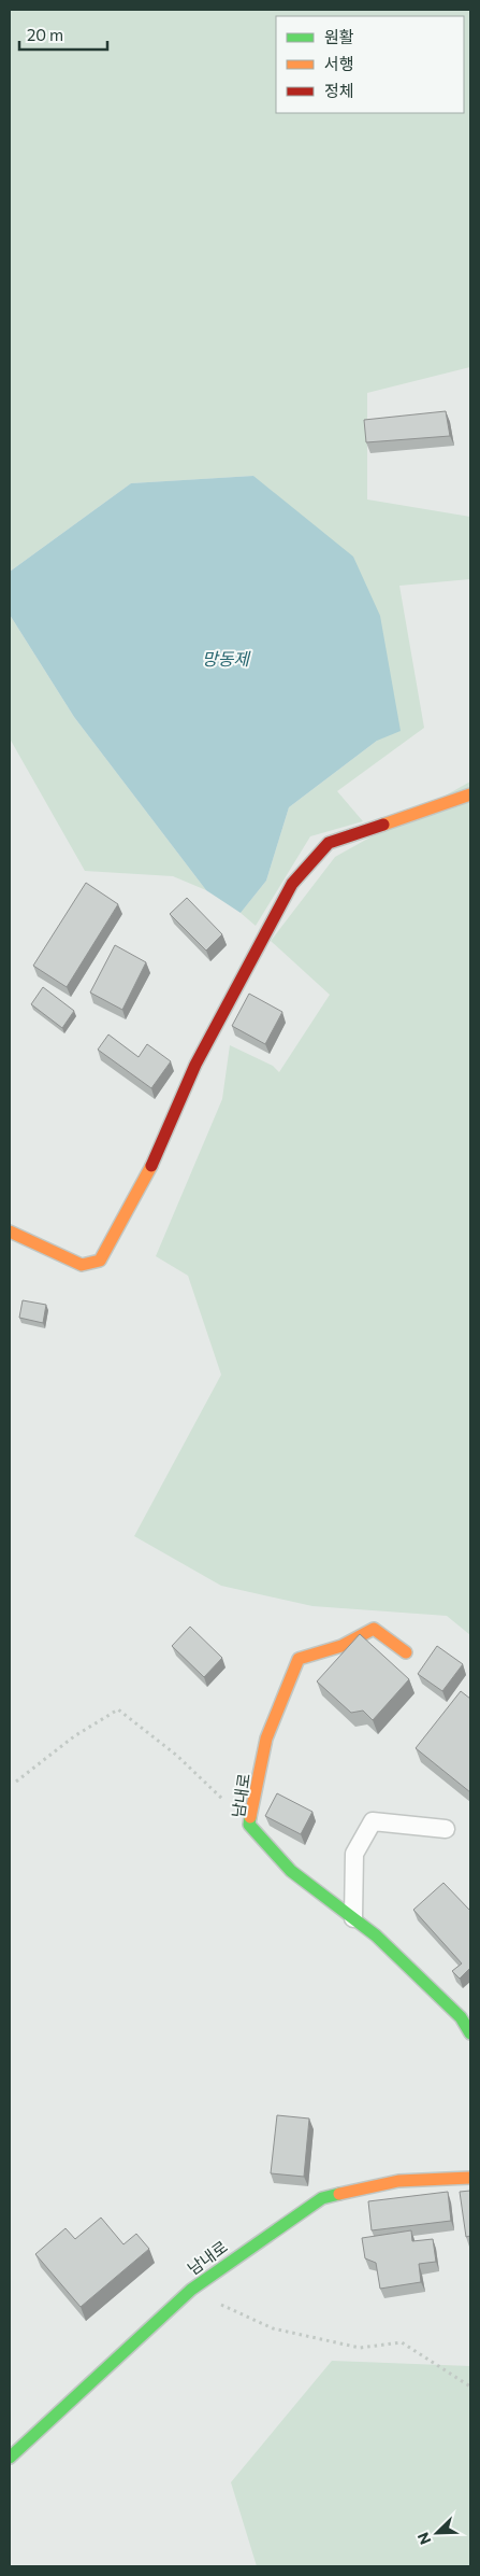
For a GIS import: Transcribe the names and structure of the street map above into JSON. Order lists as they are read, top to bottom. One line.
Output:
{"streets":{"street":["남내로"]},"water":["망동제"],"legend":["원활","서행","정체"],"scale_bar":"20 m","north":"bottom left"}
